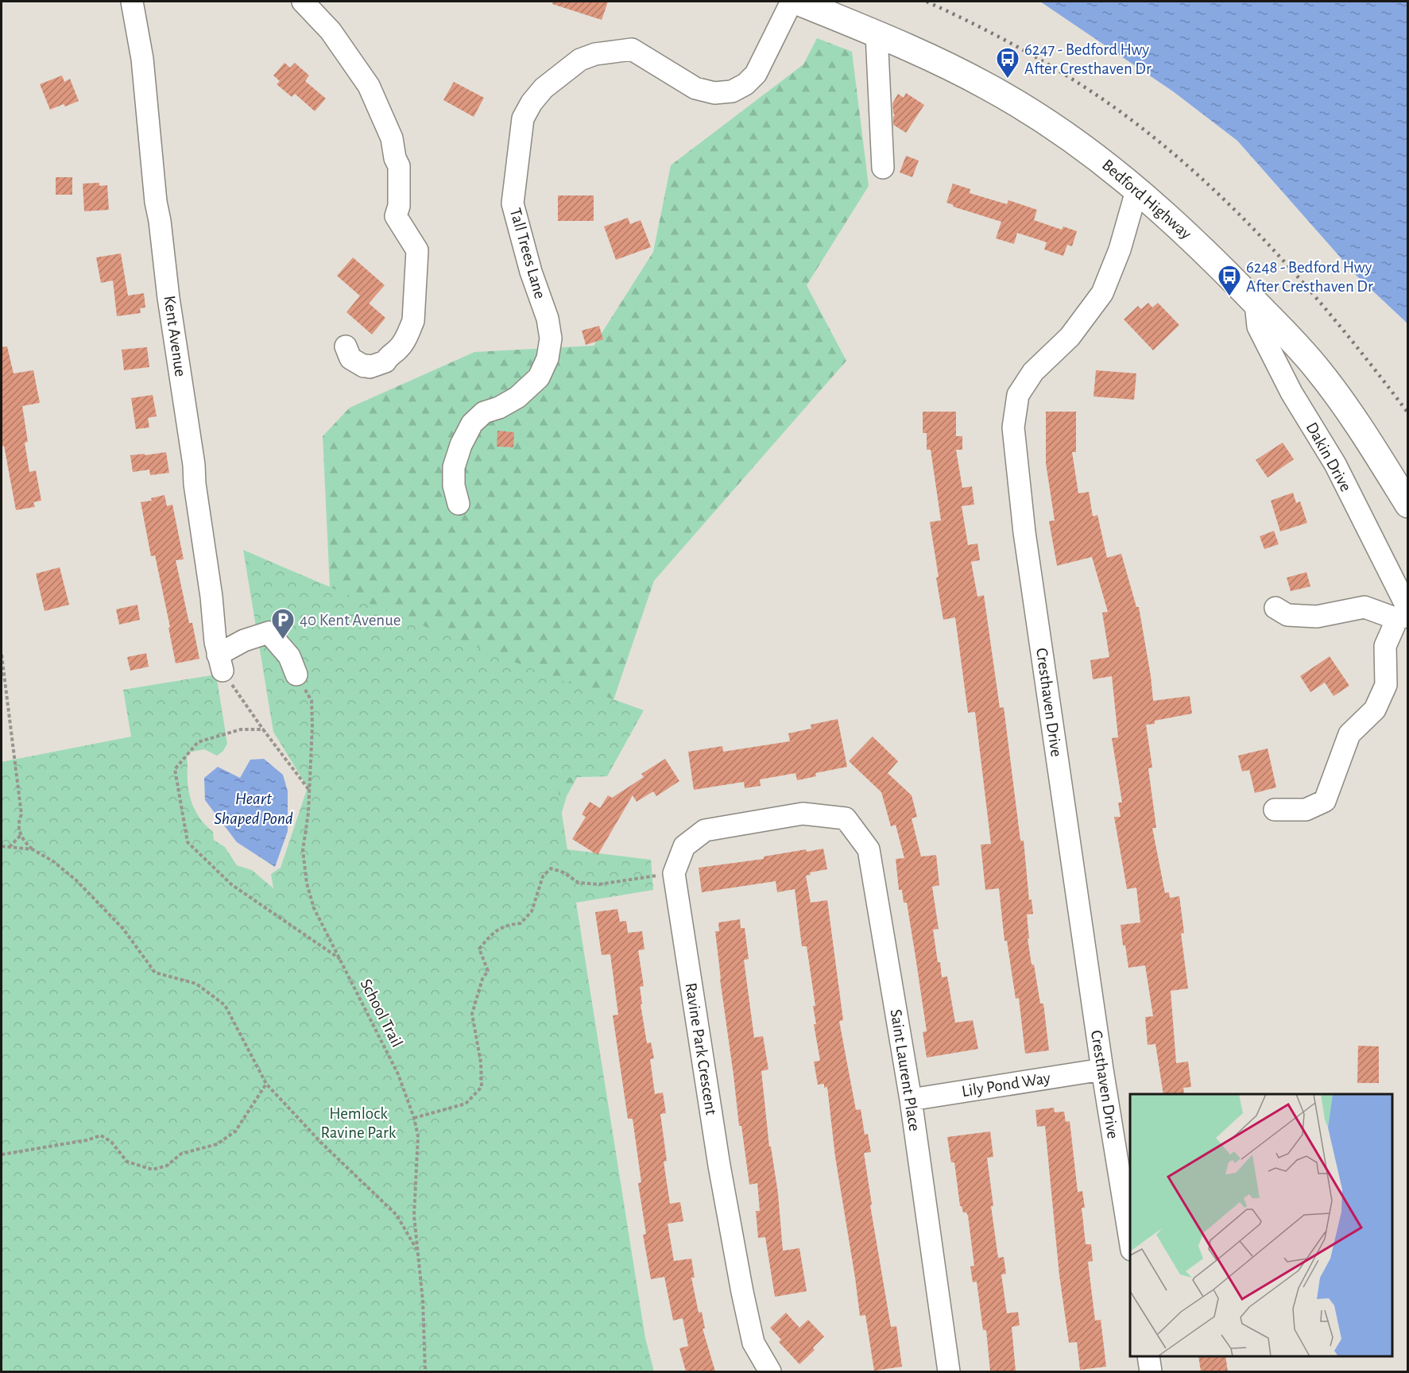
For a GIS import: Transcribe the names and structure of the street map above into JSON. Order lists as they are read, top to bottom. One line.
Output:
{"streets":{"main road":["Bedford Highway"],"street":["Tall Trees Lane","Kent Avenue","Dakin Drive","Cresthaven Drive","Ravine Park Crescent","Saint Laurent Place","Lily Pond Way"],"path":["School Trail"]},"crossings":[["Bedford Highway","Dakin Drive"],["Bedford Highway","Cresthaven Drive"],["Cresthaven Drive","Lily Pond Way"],["Ravine Park Crescent","Saint Laurent Place"],["Saint Laurent Place","Lily Pond Way"]],"water":["Heart Shaped Pond"],"parks":["Hemlock Ravine Park"],"places":{"bus stop":["6247 - Bedford Hwy After Cresthaven Dr","6248 - Bedford Hwy After Cresthaven Dr"],"parking":["40 Kent Avenue"]}}
